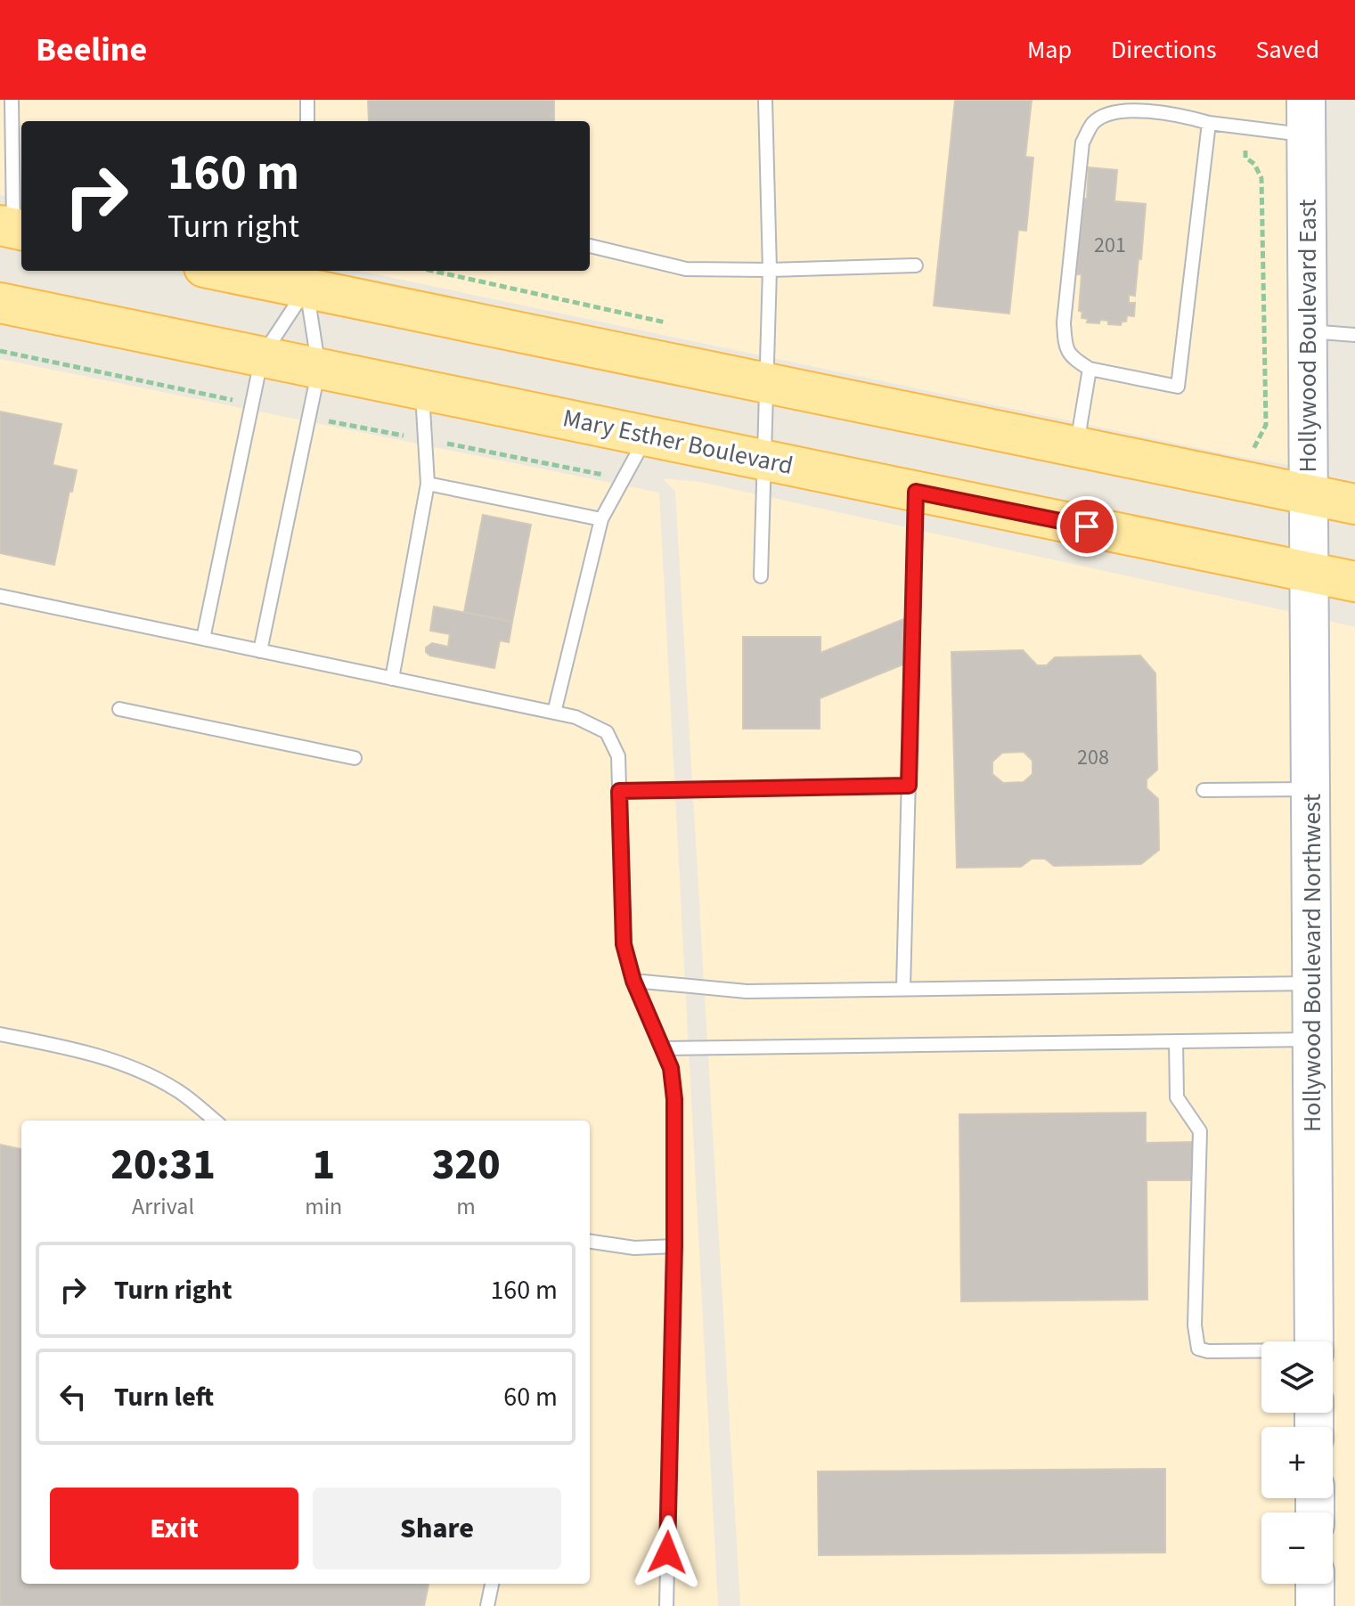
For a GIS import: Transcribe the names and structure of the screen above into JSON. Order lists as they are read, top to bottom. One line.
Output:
{"streets":{"main road":["Mary Esther Boulevard"],"street":["Hollywood Boulevard East","Hollywood Boulevard Northwest"]},"crossings":[["Hollywood Boulevard East","Mary Esther Boulevard"],["Hollywood Boulevard East","Hollywood Boulevard Northwest"],["Mary Esther Boulevard","Hollywood Boulevard Northwest"]],"house_numbers":["201","208"],"page":{"header":"Beeline","nav":["Map","Directions","Saved"],"turn":["160 m","Turn right"],"eta":["20:31","Arrival","1","min","320","m"],"list":[{"name":"Turn right","value":"160 m"},{"name":"Turn left","value":"60 m"}],"map_buttons":["+","−"],"buttons":["Exit","Share"]}}
